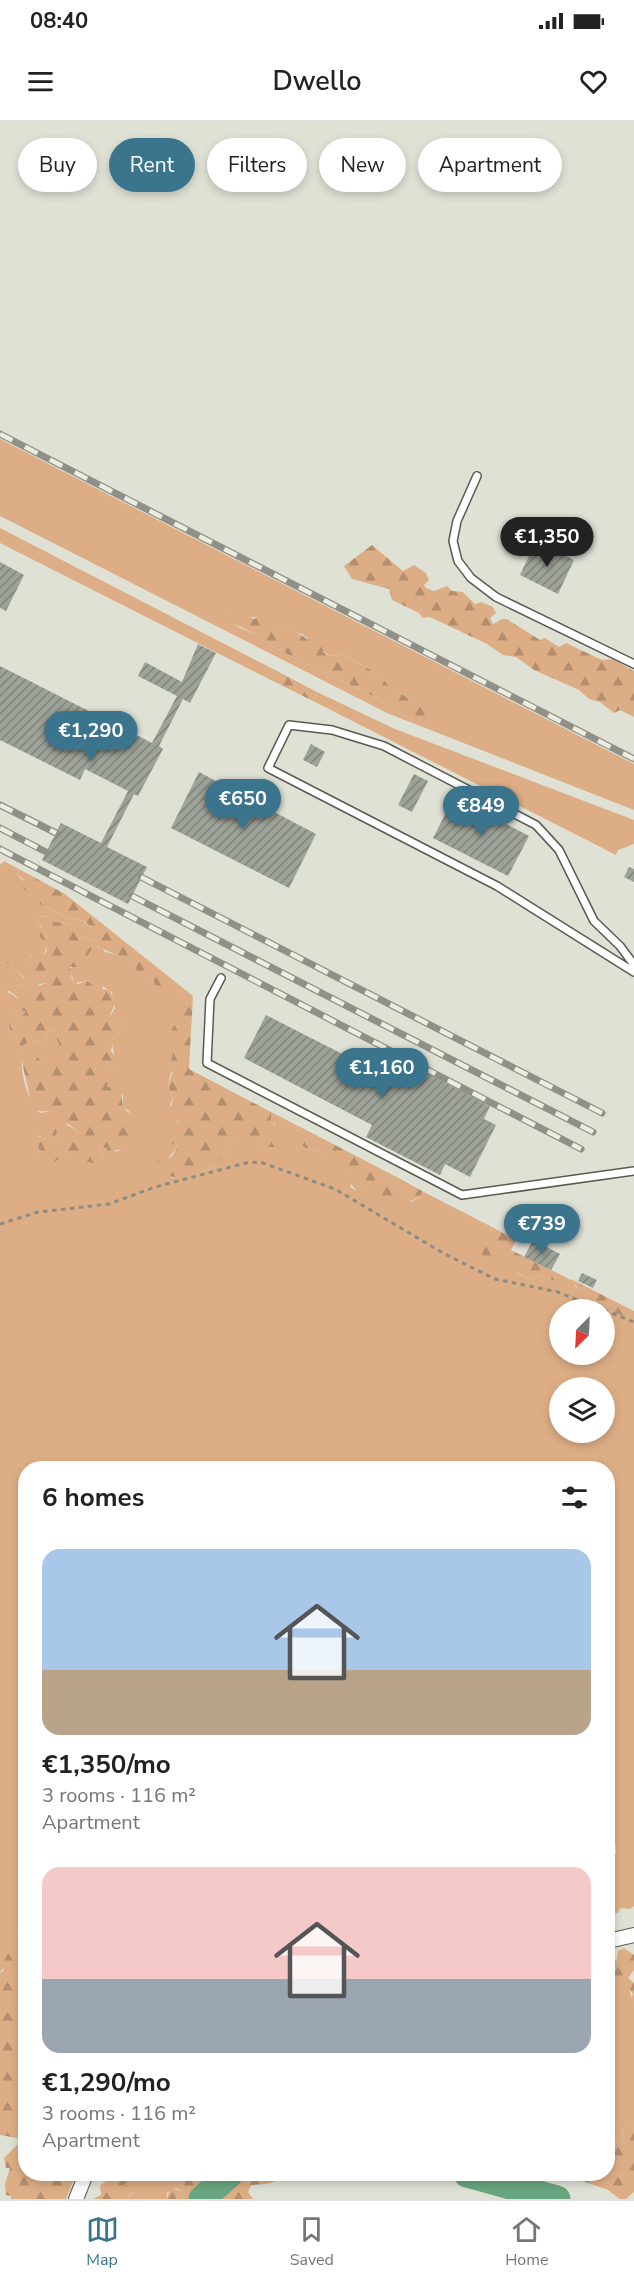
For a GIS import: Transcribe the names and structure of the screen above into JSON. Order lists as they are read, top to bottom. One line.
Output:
{"north":"bottom left","page":{"status":"08:40","header":"Dwello","chip":["Buy","Rent","Filters","New","Apartment"],"price":["€1,350","€1,290","€650","€849","€1,160","€739"],"heading":"6 homes","list":[{"name":"€1,350/mo","note":"3 rooms · 116 m² · Apartment"},{"name":"€1,290/mo","note":"3 rooms · 116 m² · Apartment"}],"tabs":["Map","Saved","Home"]}}
